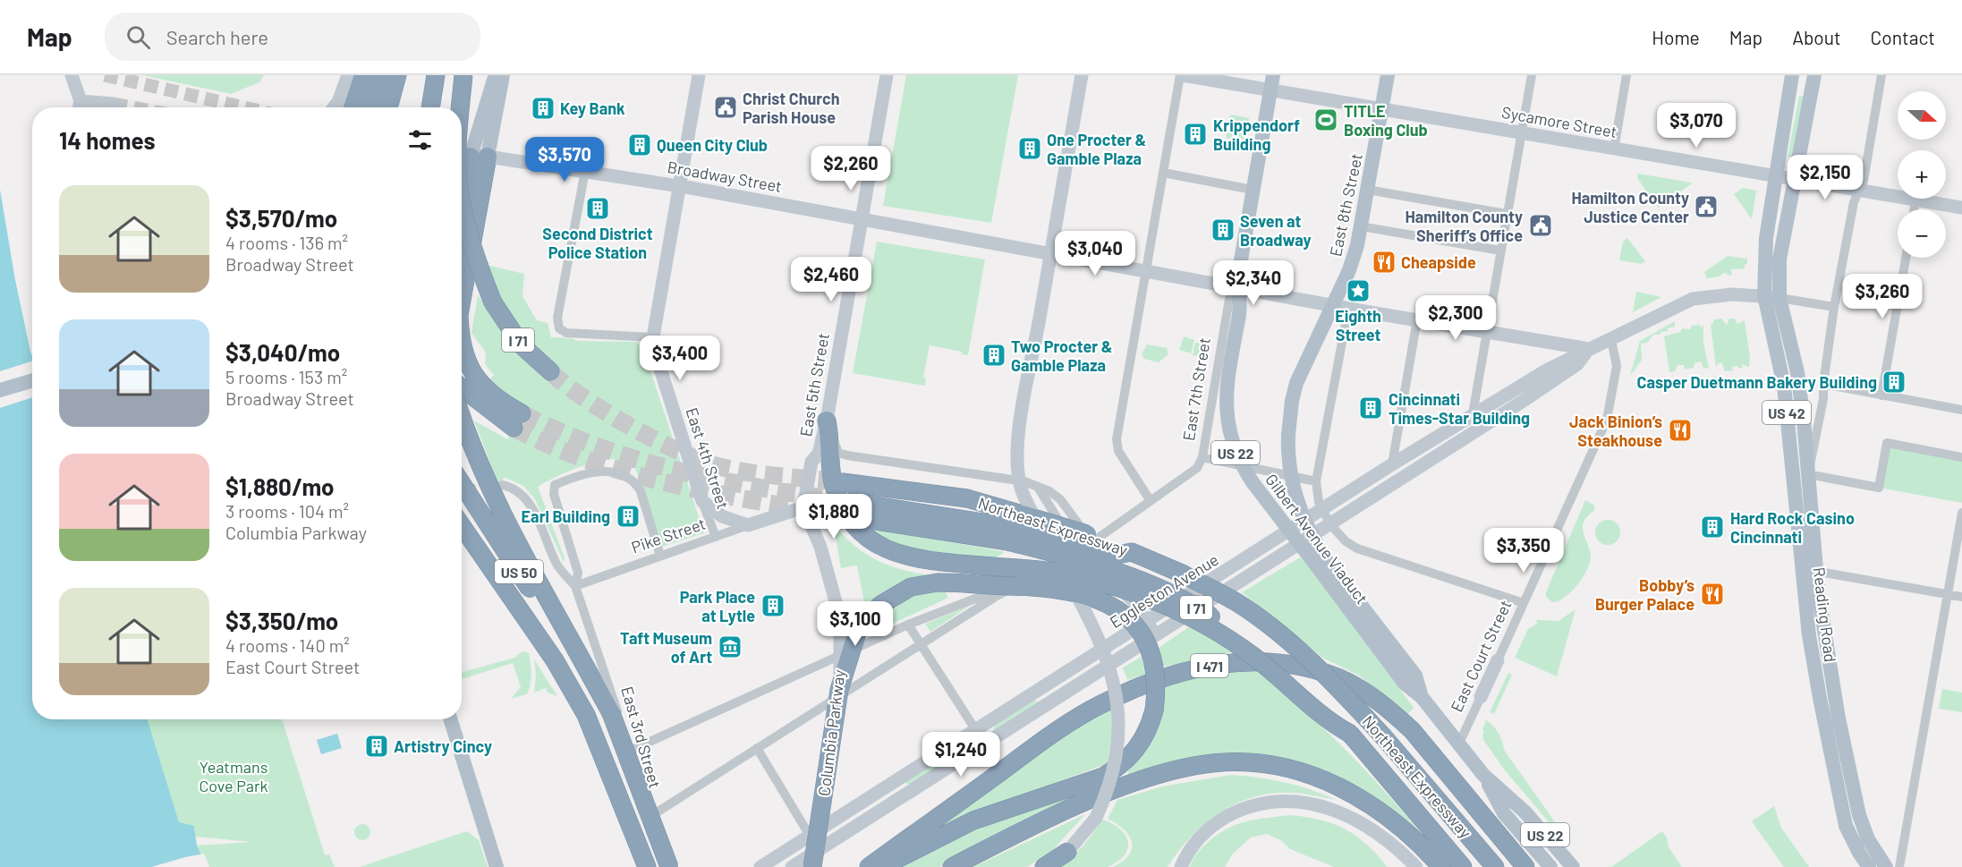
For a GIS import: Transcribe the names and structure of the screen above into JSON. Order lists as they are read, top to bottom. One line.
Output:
{"streets":{"highway":["I 71","Northeast Expressway","US 50","I 471","Columbia Parkway"],"main road":["Sycamore Street","Broadway Street","East 8th Street","East 5th Street","East 7th Street","US 42","US 22","East 4th Street","Pike Street","Gilbert Avenue Viaduct","Eggleston Avenue","Reading Road","East Court Street"],"street":["East 3rd Street"]},"crossings":[["Sycamore Street","East 8th Street"],["Sycamore Street","East 7th Street"],["Sycamore Street","US 42"],["Sycamore Street","Reading Road"],["Broadway Street","East 8th Street"],["Broadway Street","East 5th Street"],["Broadway Street","East 7th Street"],["Broadway Street","East 4th Street"],["Broadway Street","Gilbert Avenue Viaduct"],["Broadway Street","Eggleston Avenue"],["East 8th Street","Gilbert Avenue Viaduct"],["East 5th Street","Pike Street"],["East 5th Street","Columbia Parkway"],["East 7th Street","Gilbert Avenue Viaduct"],["US 42","Eggleston Avenue"],["US 42","Reading Road"],["US 22","Gilbert Avenue Viaduct"],["US 22","East Court Street"],["East 4th Street","Pike Street"],["Pike Street","Columbia Parkway"],["Pike Street","East 3rd Street"],["Gilbert Avenue Viaduct","East Court Street"],["Eggleston Avenue","Reading Road"],["Eggleston Avenue","East Court Street"]],"parks":["Yeatmans Cove Park"],"places":{"public building":["Christ Church Parish House","Hamilton County Justice Center","Hamilton County Sheriff’s Office"],"building":["Key Bank","Krippendorf Building","Queen City Club","One Procter & Gamble Plaza","Second District Police Station","Seven at Broadway","Two Procter & Gamble Plaza","Casper Duetmann Bakery Building","Cincinnati Times-Star Building","Earl Building","Hard Rock Casino Cincinnati","Park Place at Lytle","Artistry Cincy"],"sports":["TITLE Boxing Club"],"restaurant":["Cheapside","Jack Binion’s Steakhouse","Bobby’s Burger Palace"],"place":["Eighth Street"],"museum":["Taft Museum of Art"]},"north":"right","page":{"header":"Map","search":"Search here","nav":["Home","Map","About","Contact"],"map_buttons":["+","−"],"price":["$3,070","$3,570","$2,260","$2,150","$3,040","$2,460","$2,340","$3,260","$2,300","$3,400","$1,880","$3,350","$3,100","$1,240"],"heading":"14 homes","list":[{"name":"$3,570/mo","note":"4 rooms · 136 m² · Broadway Street"},{"name":"$3,040/mo","note":"5 rooms · 153 m² · Broadway Street"},{"name":"$1,880/mo","note":"3 rooms · 104 m² · Columbia Parkway"},{"name":"$3,350/mo","note":"4 rooms · 140 m² · East Court Street"}]}}
